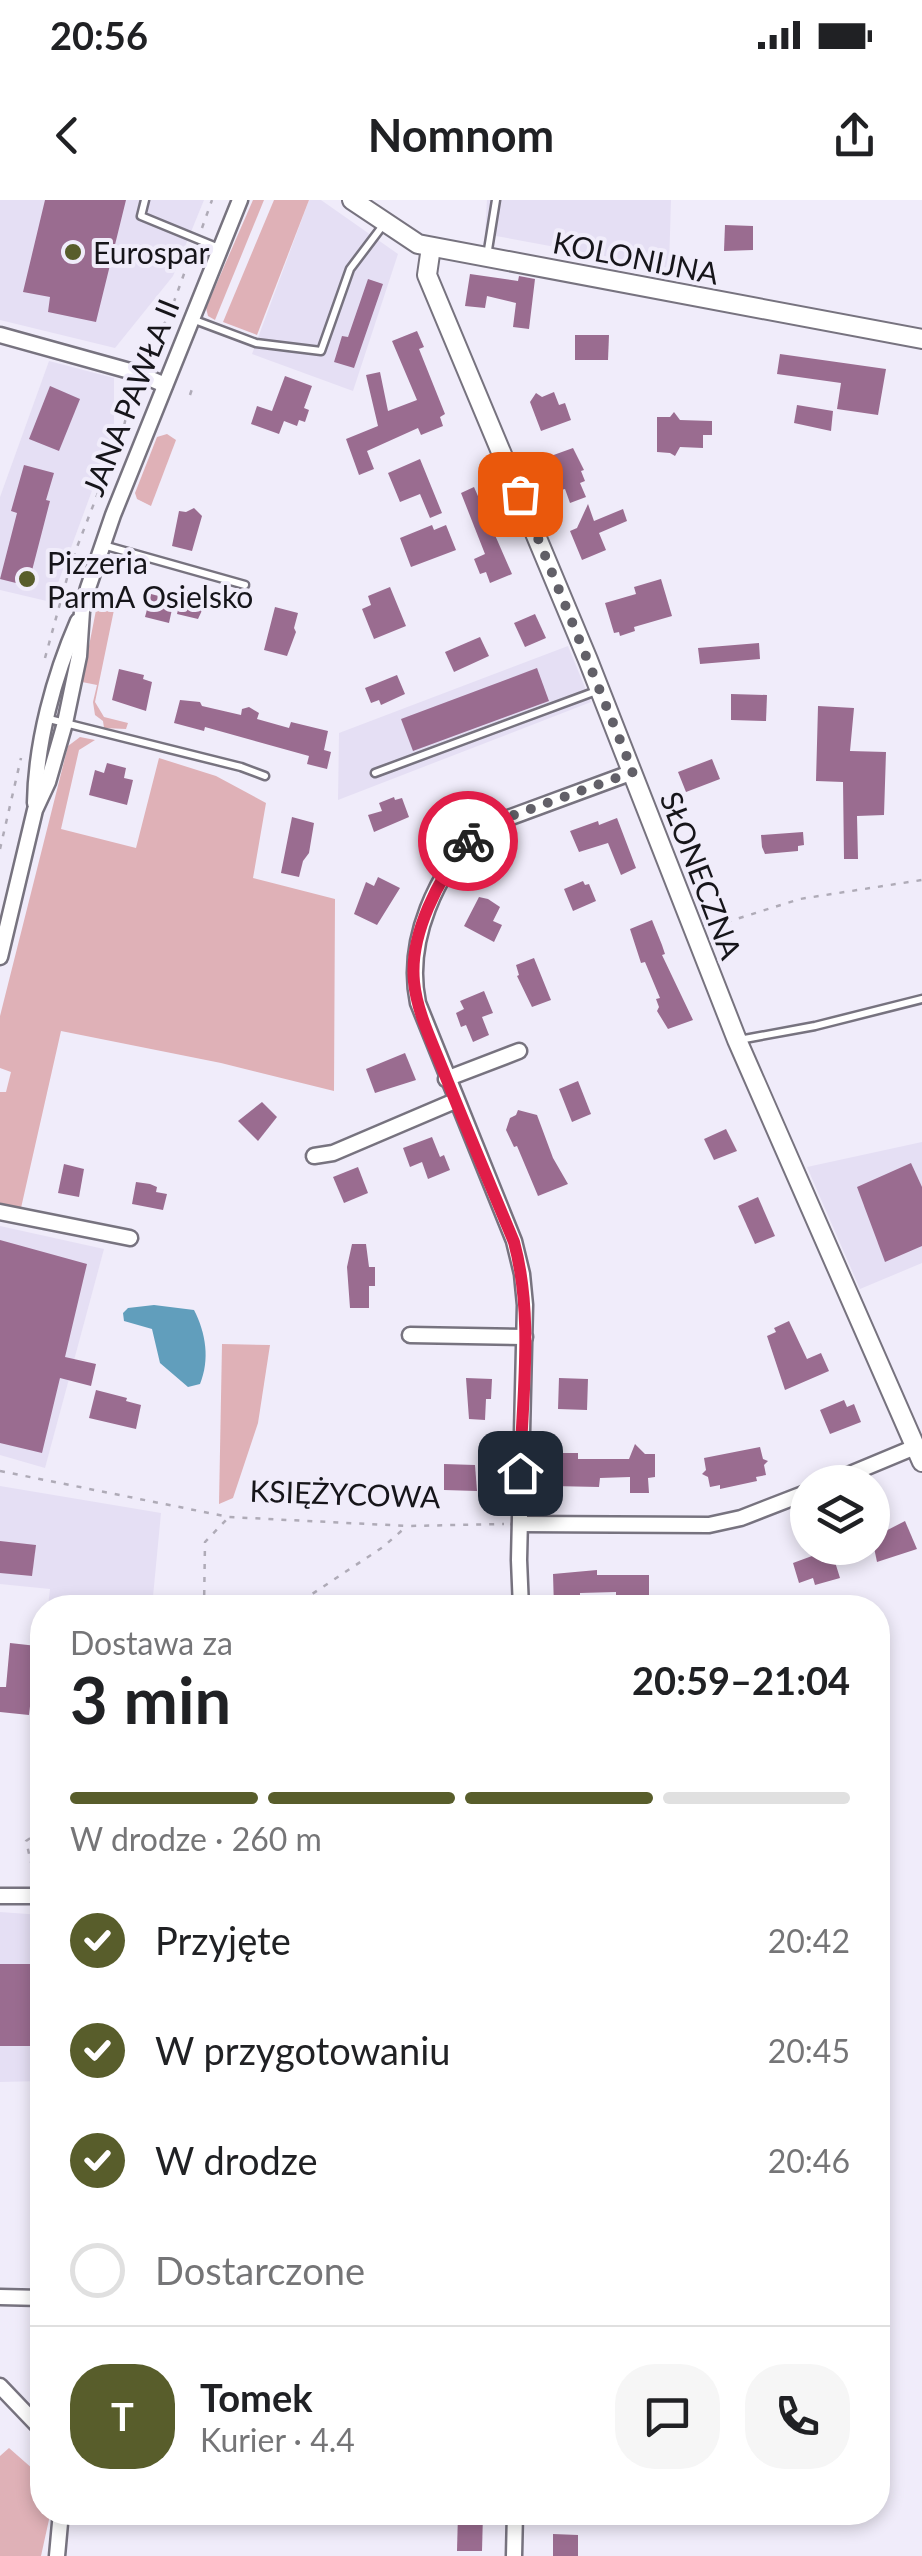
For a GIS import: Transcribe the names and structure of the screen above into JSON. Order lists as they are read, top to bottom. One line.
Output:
{"streets":{"street":["KOLONIJNA","JANA PAWŁA II","SŁONECZNA"],"path":["KSIĘŻYCOWA"]},"crossings":[["KOLONIJNA","SŁONECZNA"]],"places":["Eurospar","Pizzeria ParmA Osielsko"],"page":{"status":"20:56","header":"Nomnom","heading":["3 min","Dostawa za","20:59–21:04"],"panel":["Tomek","Kurier · 4.4"],"bar":"W drodze · 260 m","list":[["Przyjęte","20:42"],["W przygotowaniu","20:45"],["W drodze","20:46"],"Dostarczone"],"round":"T"}}
